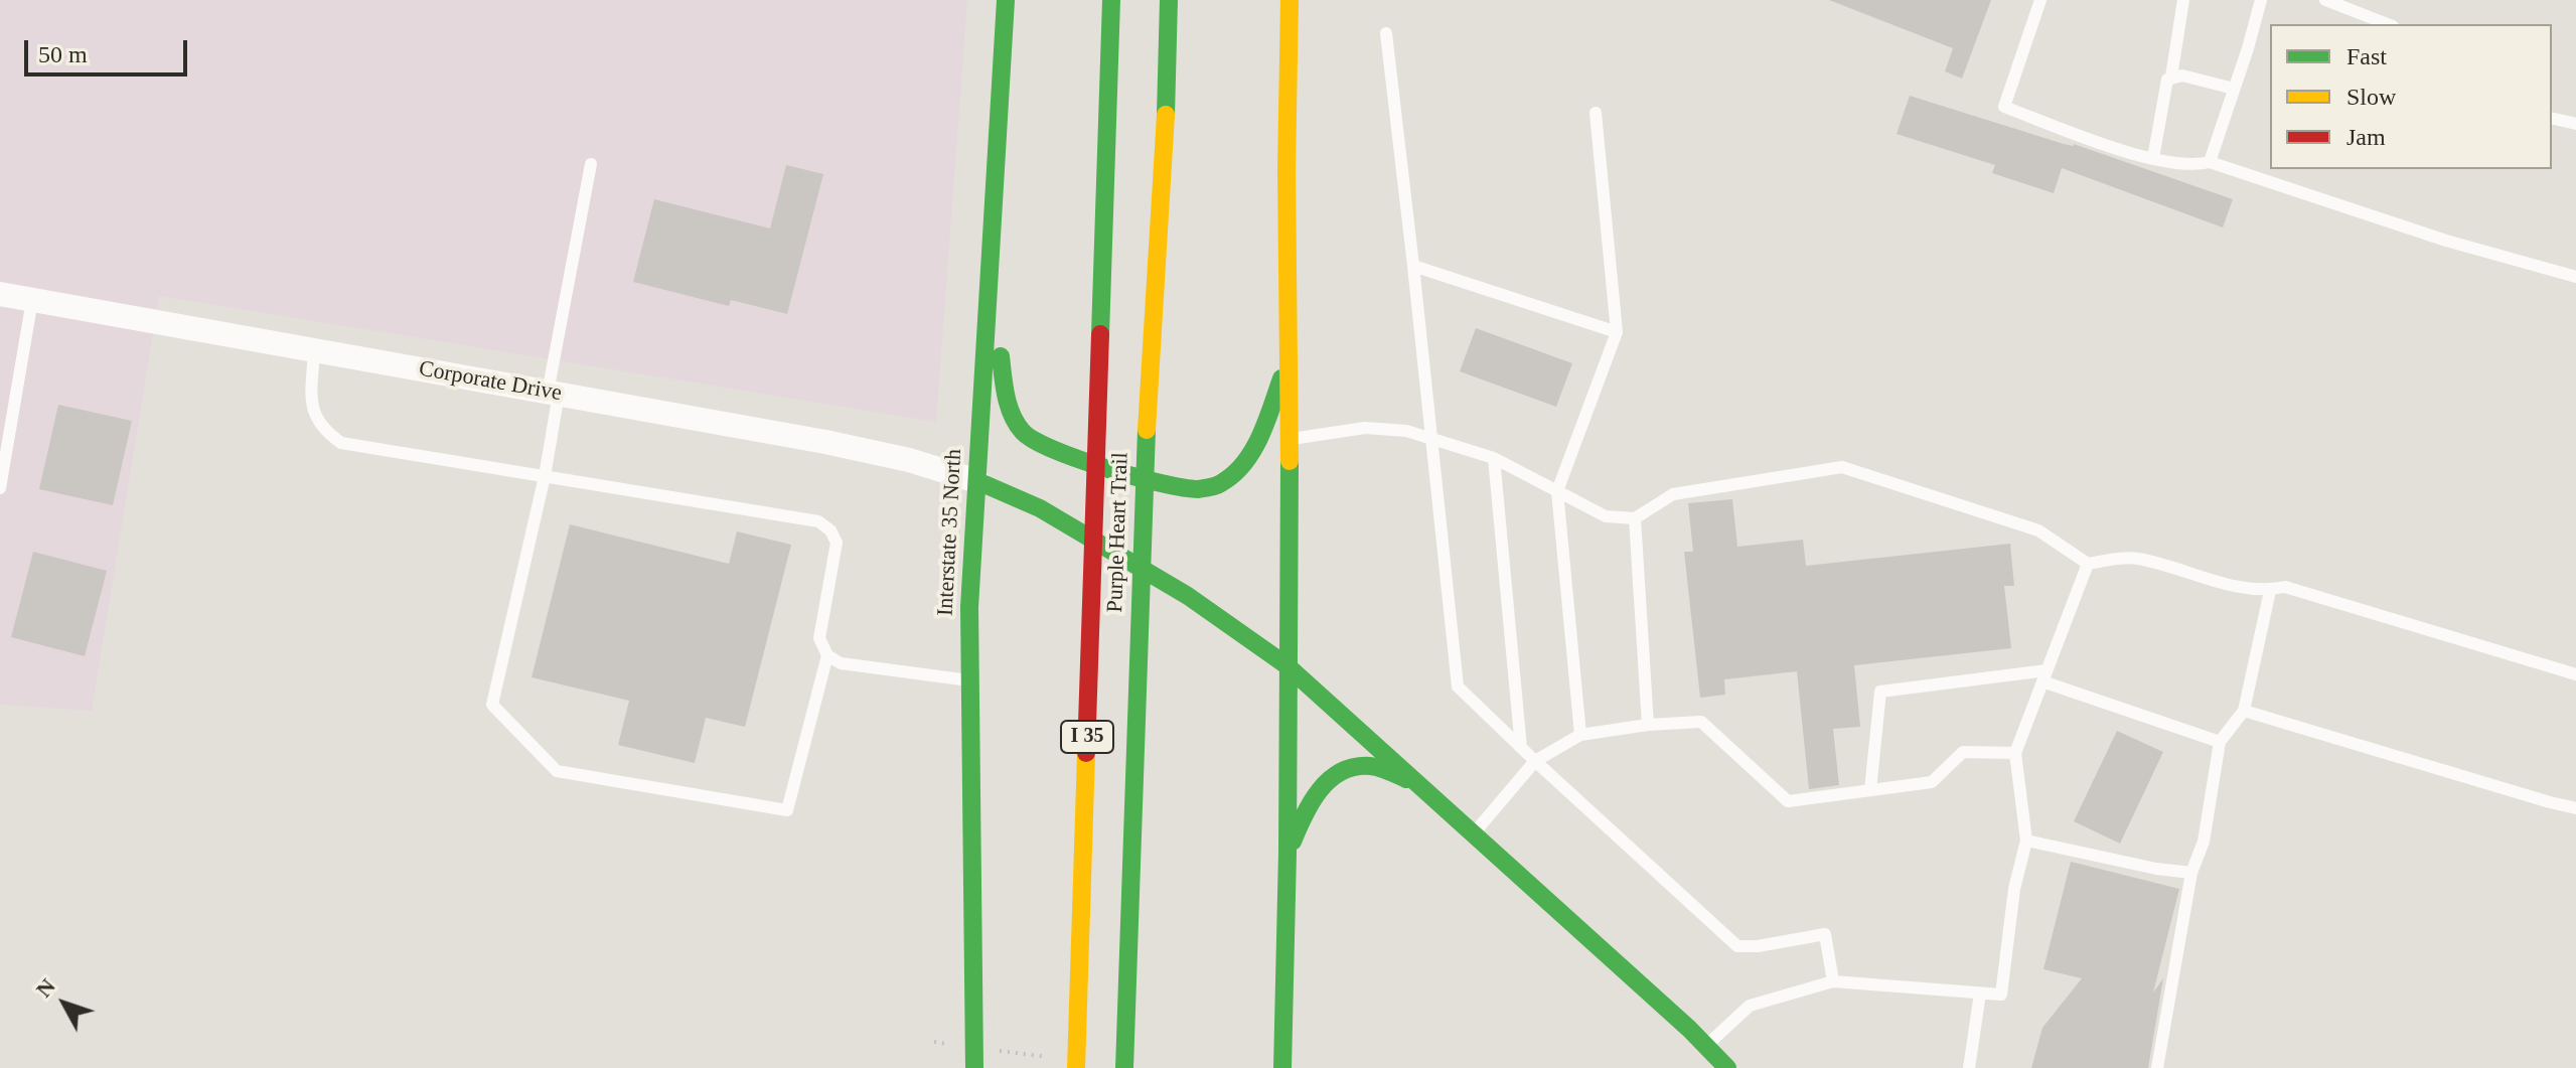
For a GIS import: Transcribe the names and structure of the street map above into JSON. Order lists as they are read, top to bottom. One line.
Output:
{"streets":{"main road":["Interstate 35 North","Purple Heart Trail","I 35"],"street":["Corporate Drive"]},"crossings":[["Corporate Drive","Interstate 35 North"]],"legend":["Fast","Slow","Jam"],"scale_bar":"50 m","north":"top left"}
